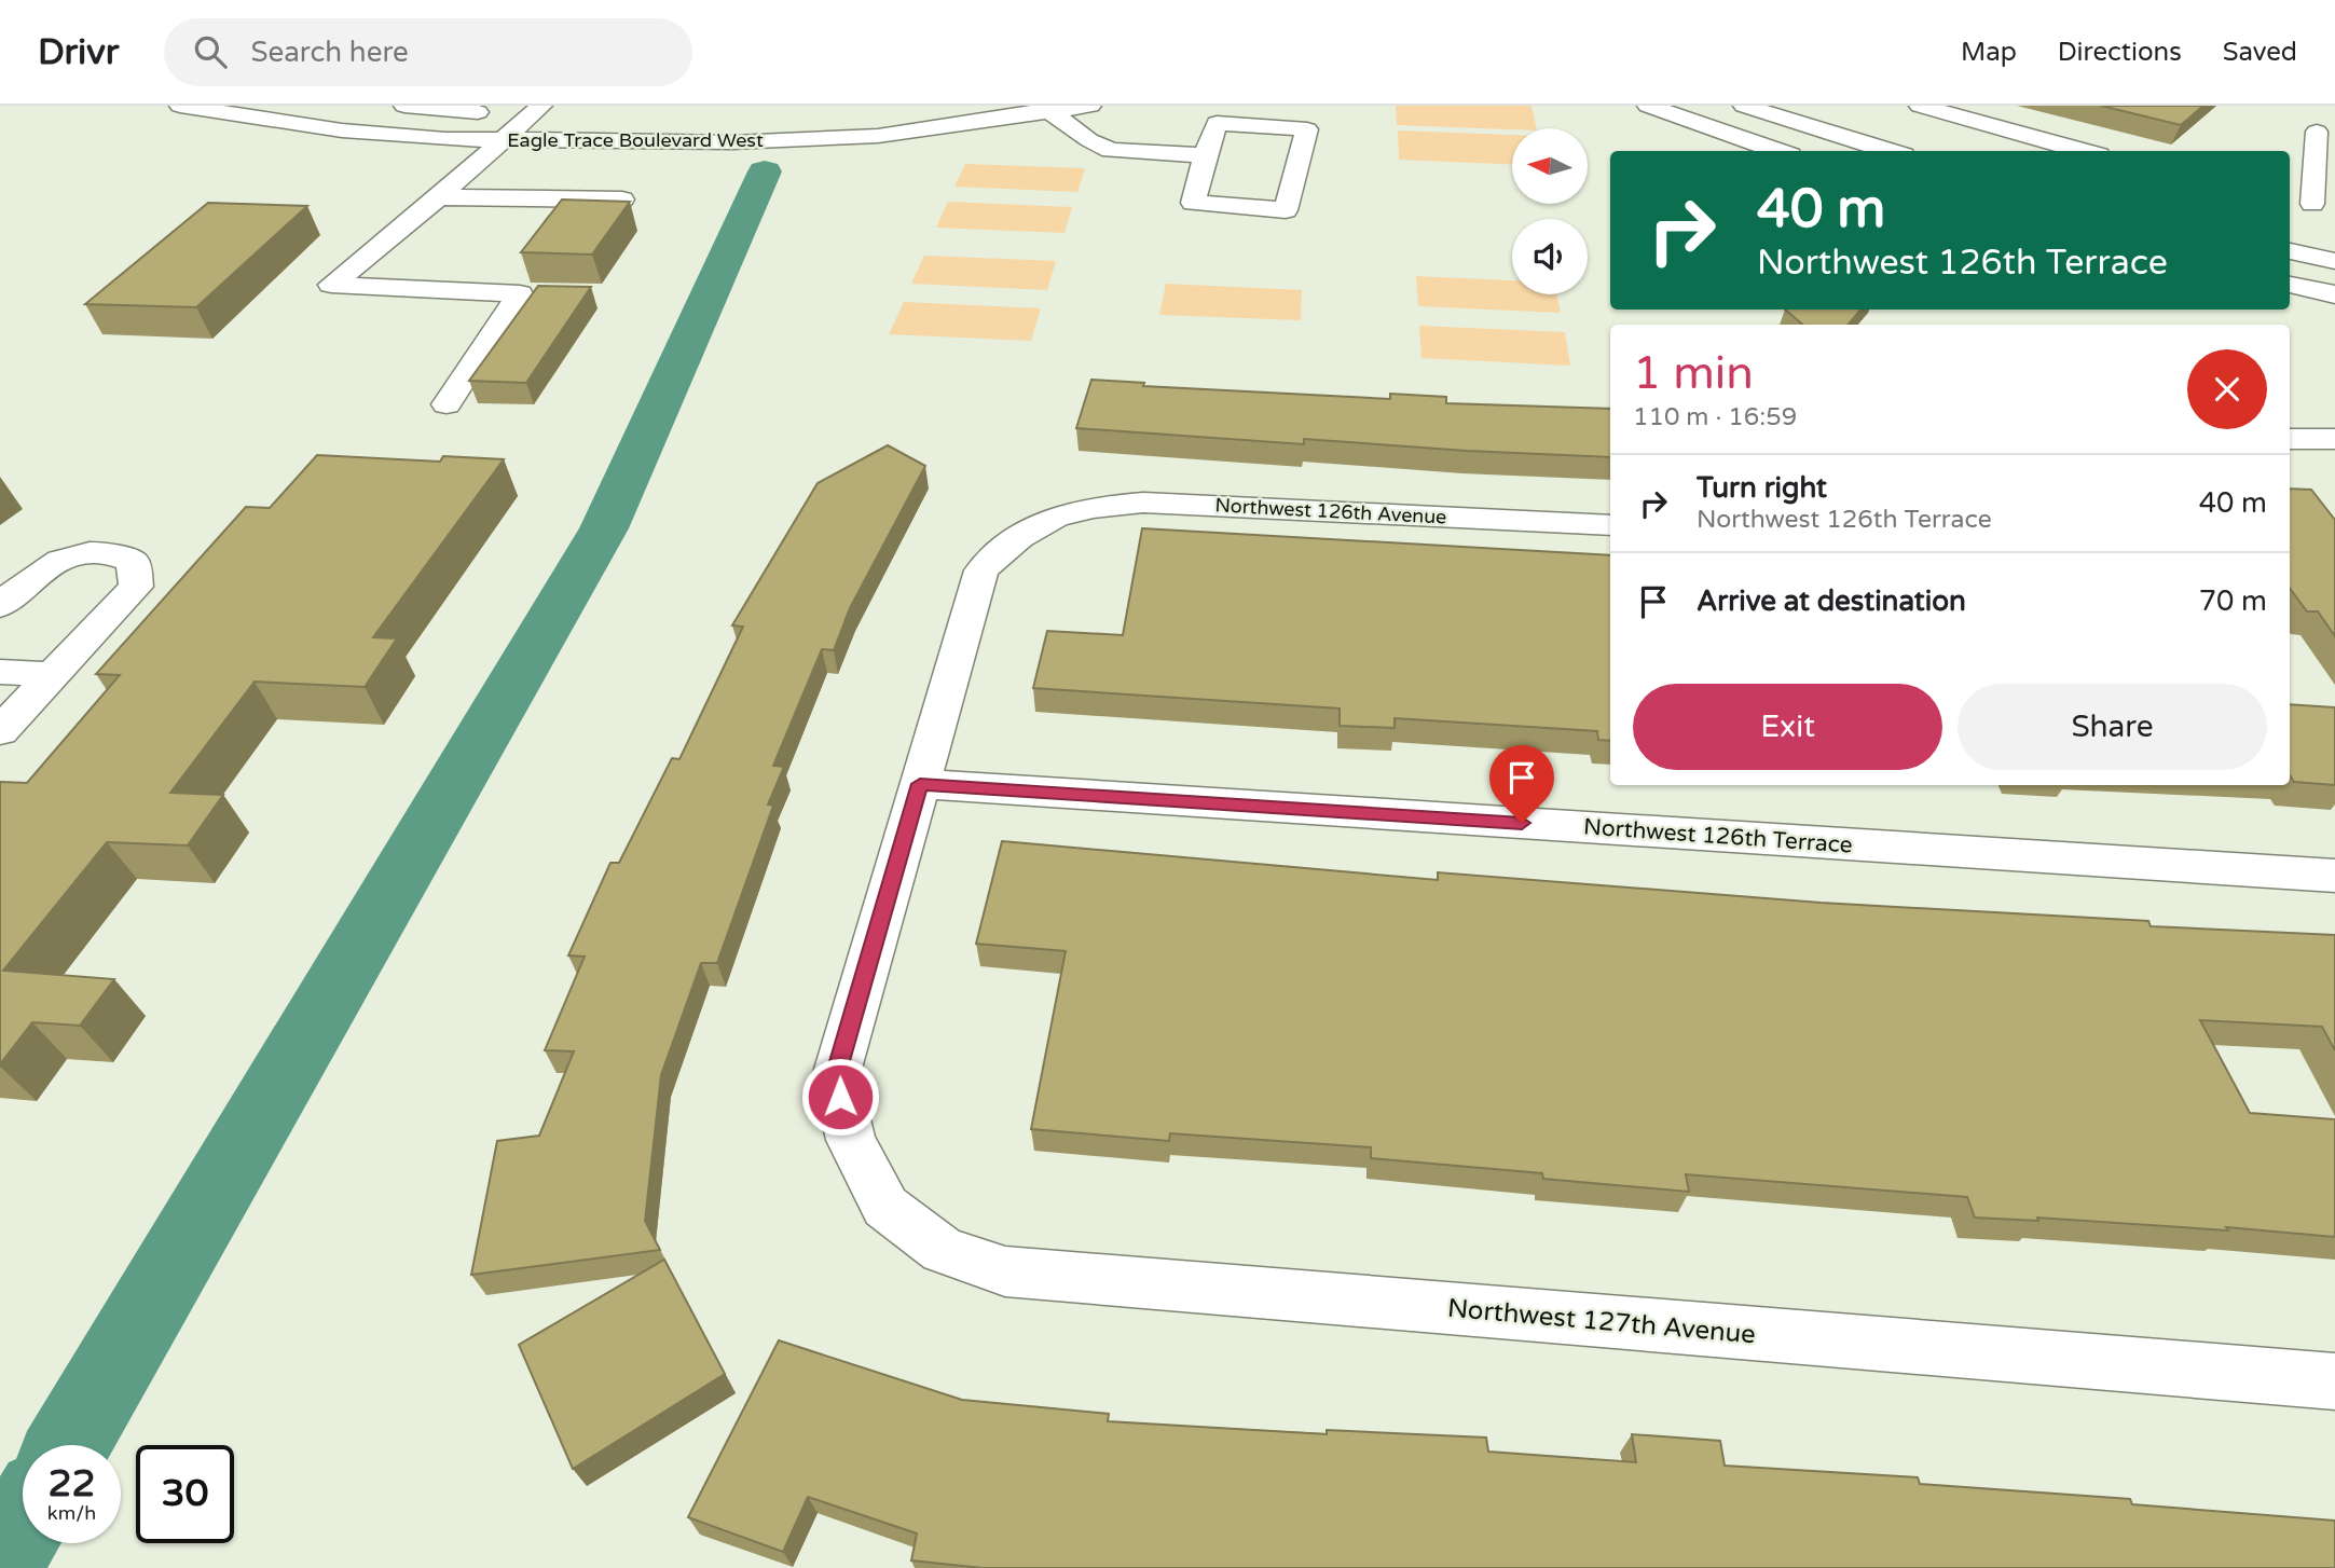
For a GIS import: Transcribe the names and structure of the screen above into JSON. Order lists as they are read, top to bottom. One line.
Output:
{"streets":{"street":["Eagle Trace Boulevard West","Northwest 126th Avenue","Northwest 126th Terrace","Northwest 127th Avenue"]},"crossings":[["Northwest 126th Avenue","Northwest 126th Terrace"],["Northwest 126th Avenue","Northwest 127th Avenue"]],"north":"left","page":{"header":"Drivr","search":"Search here","nav":["Map","Directions","Saved"],"turn":["40 m","Northwest 126th Terrace"],"heading":["1 min","110 m · 16:59"],"list":[{"name":"Turn right","note":"Northwest 126th Terrace","value":"40 m"},{"name":"Arrive at destination","value":"70 m"}],"buttons":["Exit","Share"],"speed":"22 km/h","limit":"30"}}
